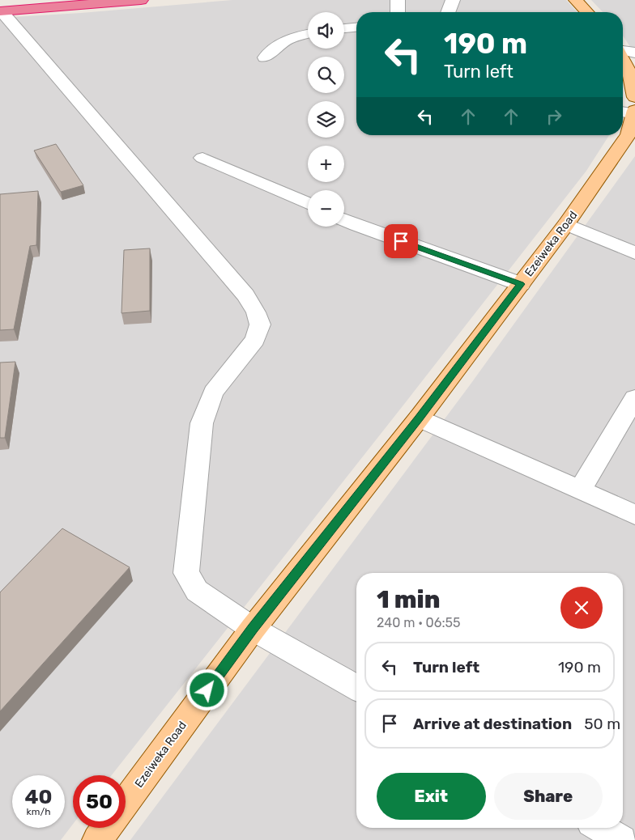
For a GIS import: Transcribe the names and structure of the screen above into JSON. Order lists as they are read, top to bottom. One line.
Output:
{"streets":{"main road":["Ezeiweka Road"]},"page":{"map_buttons":["+","−"],"turn":["190 m","Turn left"],"heading":["1 min","240 m · 06:55"],"list":[{"name":"Turn left","value":"190 m"},{"name":"Arrive at destination","value":"50 m"}],"buttons":["Exit","Share"],"speed":"40 km/h","limit":"50"}}
